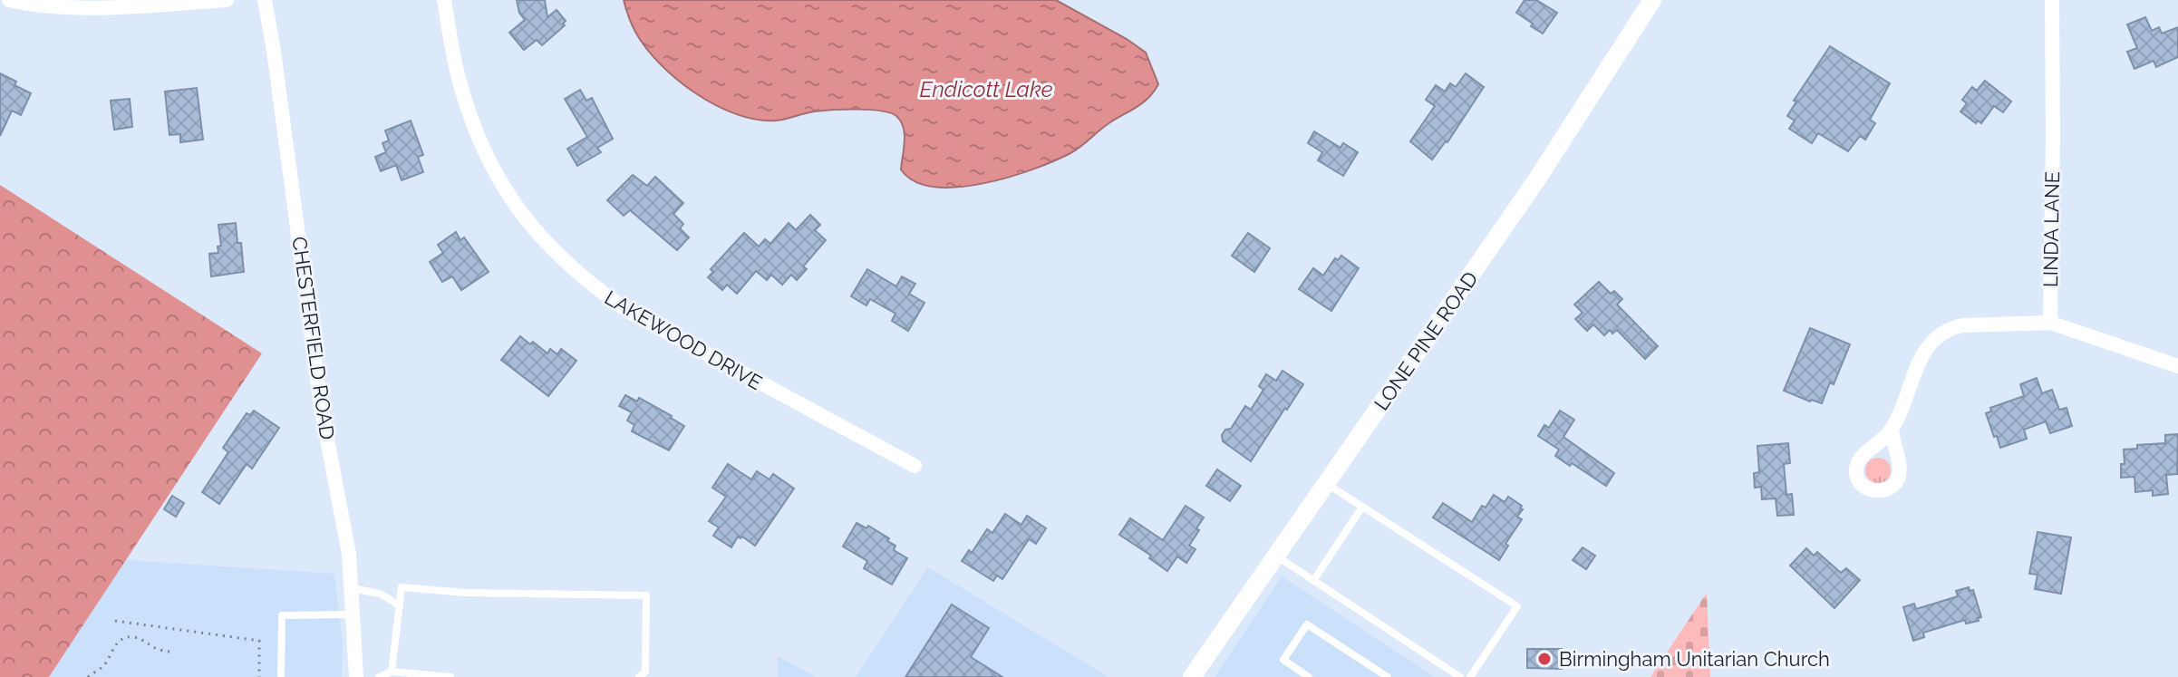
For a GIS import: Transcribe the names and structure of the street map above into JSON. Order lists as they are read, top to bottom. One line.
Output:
{"streets":{"street":["LINDA LANE","CHESTERFIELD ROAD","LAKEWOOD DRIVE","LONE PINE ROAD"]},"water":["Endicott Lake"],"places":["Birmingham Unitarian Church"]}
